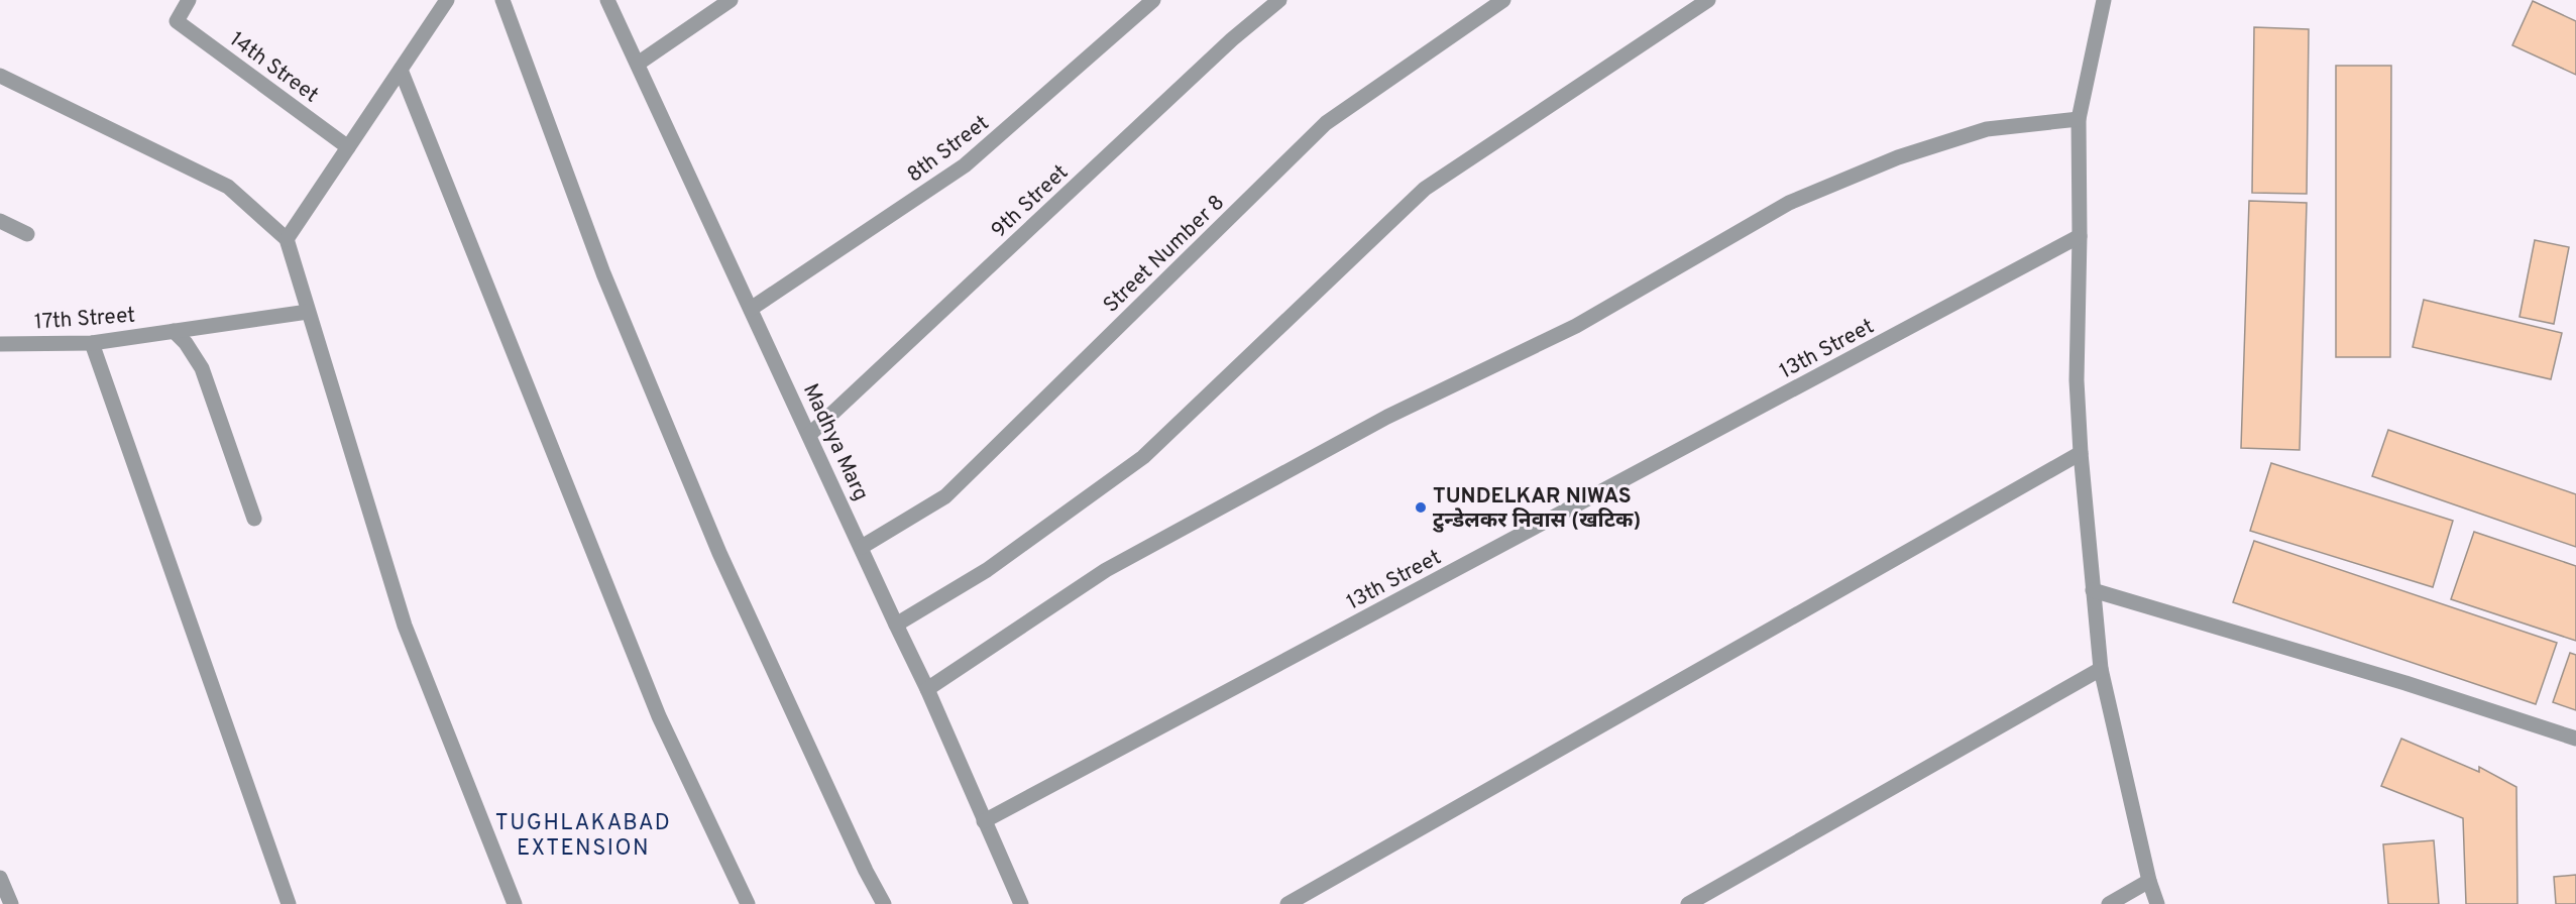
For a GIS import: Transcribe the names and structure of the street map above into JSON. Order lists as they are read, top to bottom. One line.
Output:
{"streets":{"street":["14th Street","8th Street","9th Street","Street Number 8","17th Street","13th Street","Madhya Marg"]},"crossings":[["8th Street","Madhya Marg"],["9th Street","Madhya Marg"],["Street Number 8","Madhya Marg"],["13th Street","Madhya Marg"]],"districts":["TUGHLAKABAD EXTENSION"],"places":["TUNDELKAR NIWAS टुन्डेलकर निवास (खटिक)"]}
